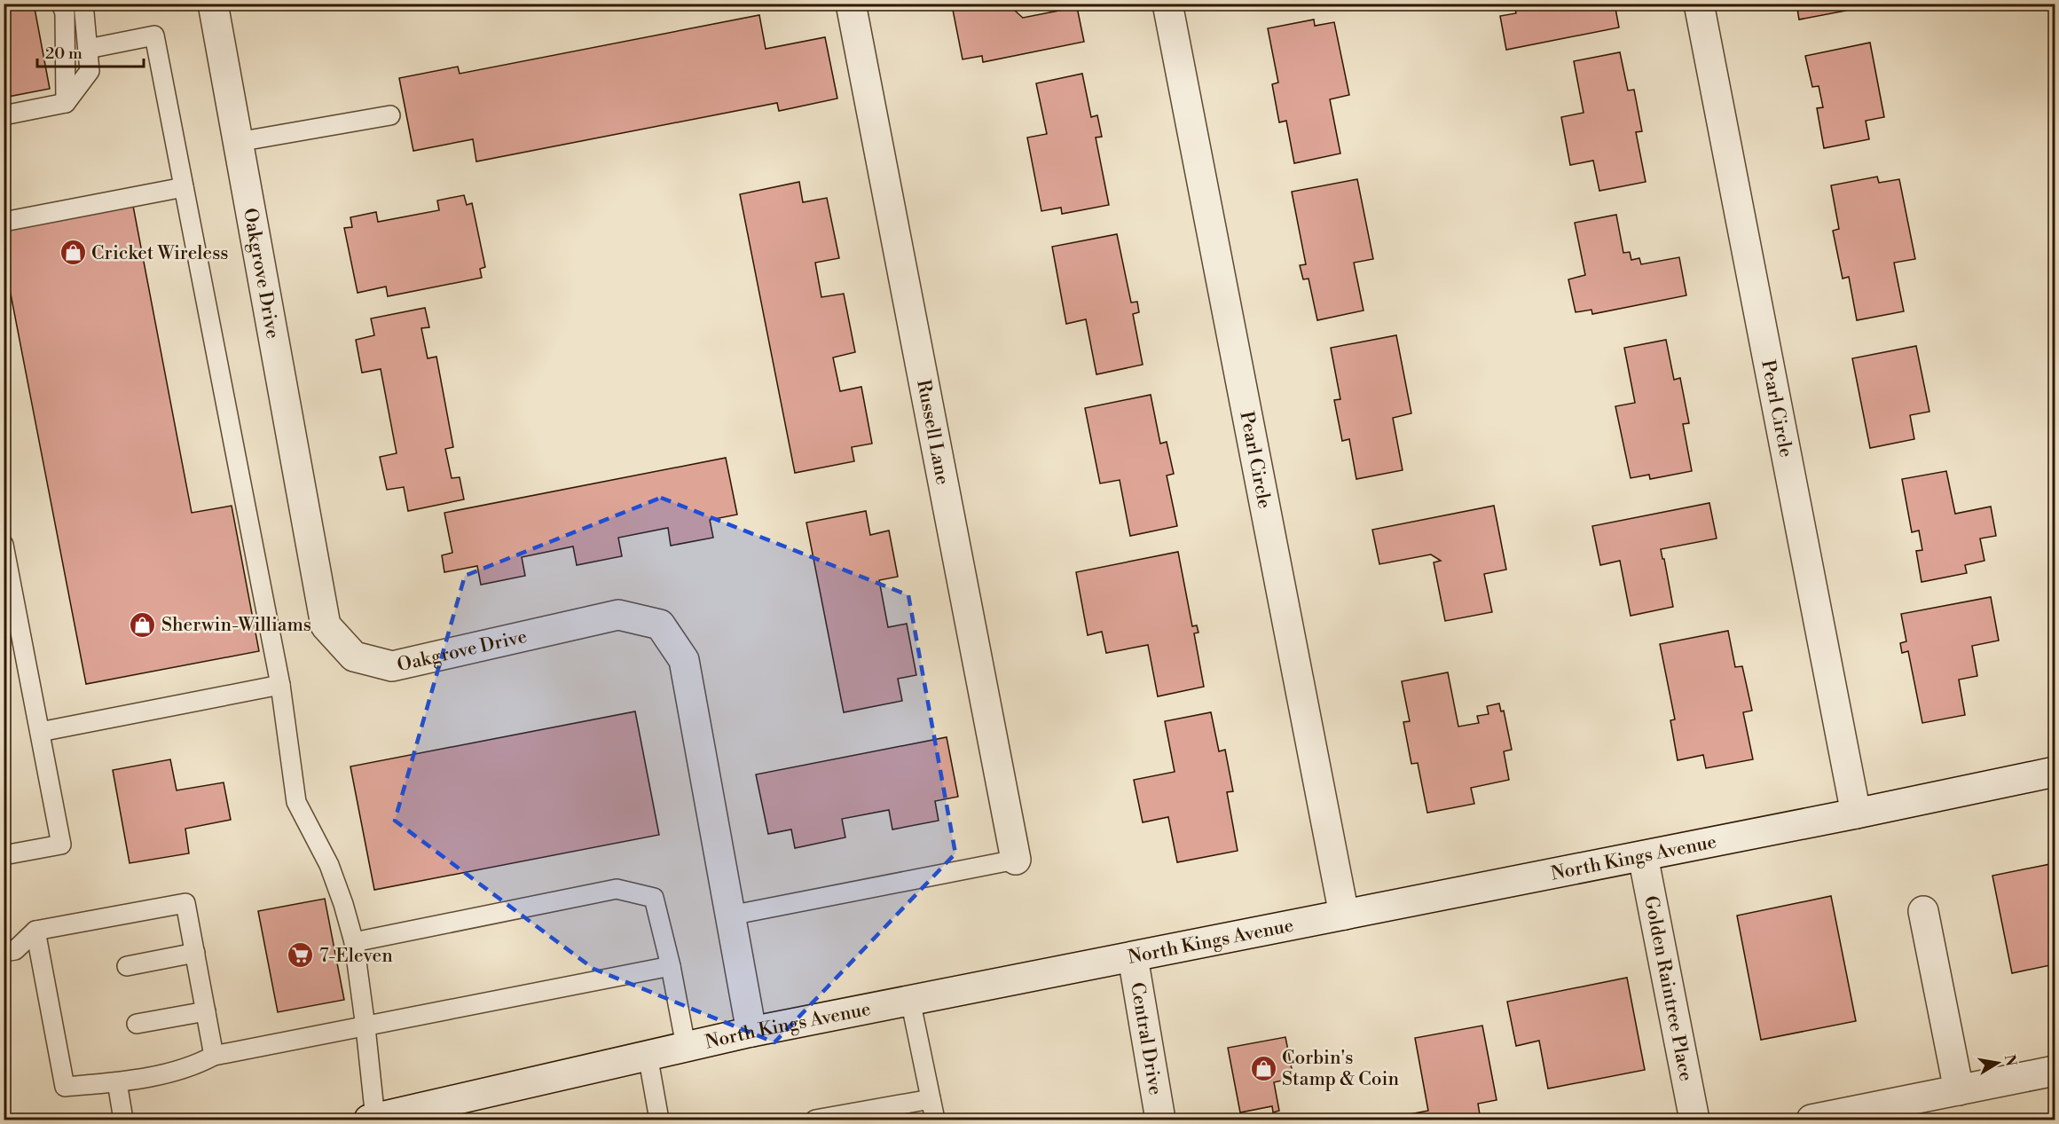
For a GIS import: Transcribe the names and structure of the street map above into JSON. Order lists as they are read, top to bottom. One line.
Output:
{"streets":{"street":["Oakgrove Drive","Pearl Circle","Russell Lane","North Kings Avenue","Golden Raintree Place","Central Drive"]},"crossings":[["Oakgrove Drive","North Kings Avenue"],["Pearl Circle","North Kings Avenue"],["North Kings Avenue","Golden Raintree Place"],["North Kings Avenue","Central Drive"]],"places":{"shop":["Cricket Wireless","Sherwin-Williams","Corbin's Stamp & Coin"],"supermarket":["7-Eleven"]},"scale_bar":"20 m","north":"right"}
